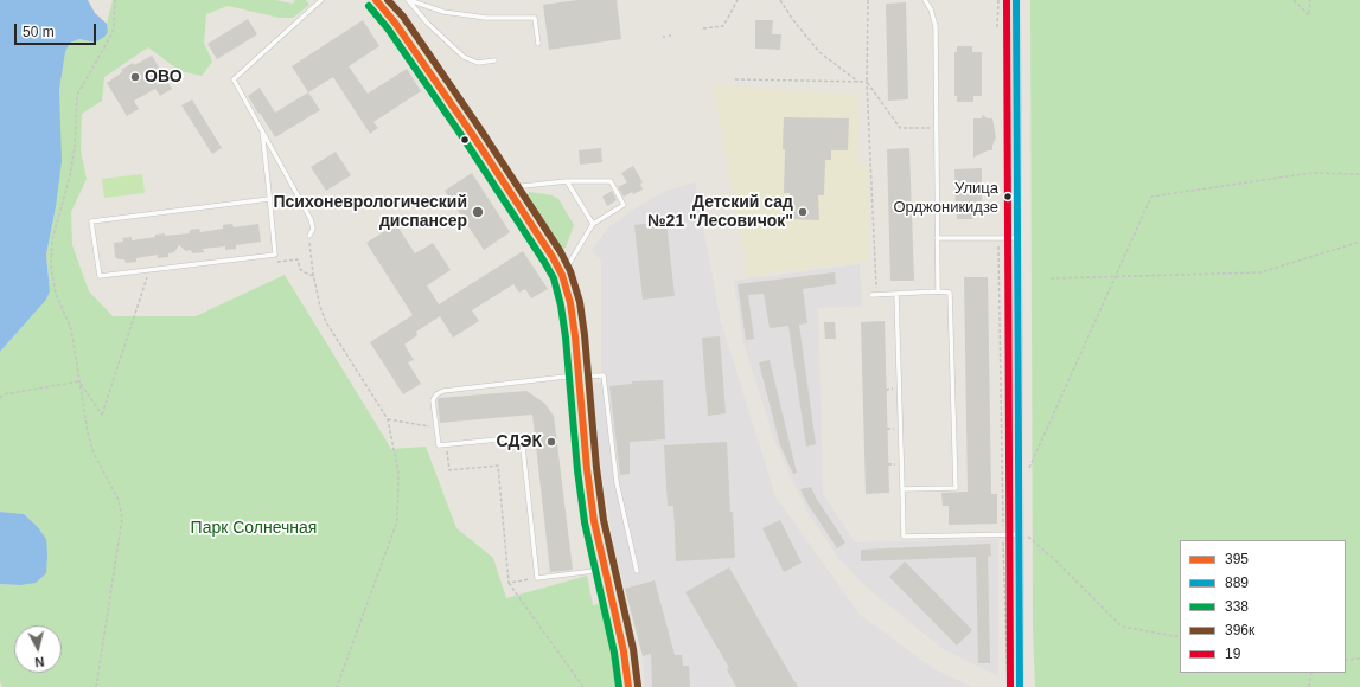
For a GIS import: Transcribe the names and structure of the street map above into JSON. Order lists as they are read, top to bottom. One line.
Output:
{"parks":["Парк Солнечная"],"places":["ОВО","Улица Орджоникидзе","Психоневрологический диспансер","Детский сад №21 \"Лесовичок\"","СДЭК"],"lines":["transit line 395","transit line 889","transit line 396к","transit line 19","transit line 338"],"legend":["395","889","338","396к","19"],"scale_bar":"50 m","north":"bottom"}
